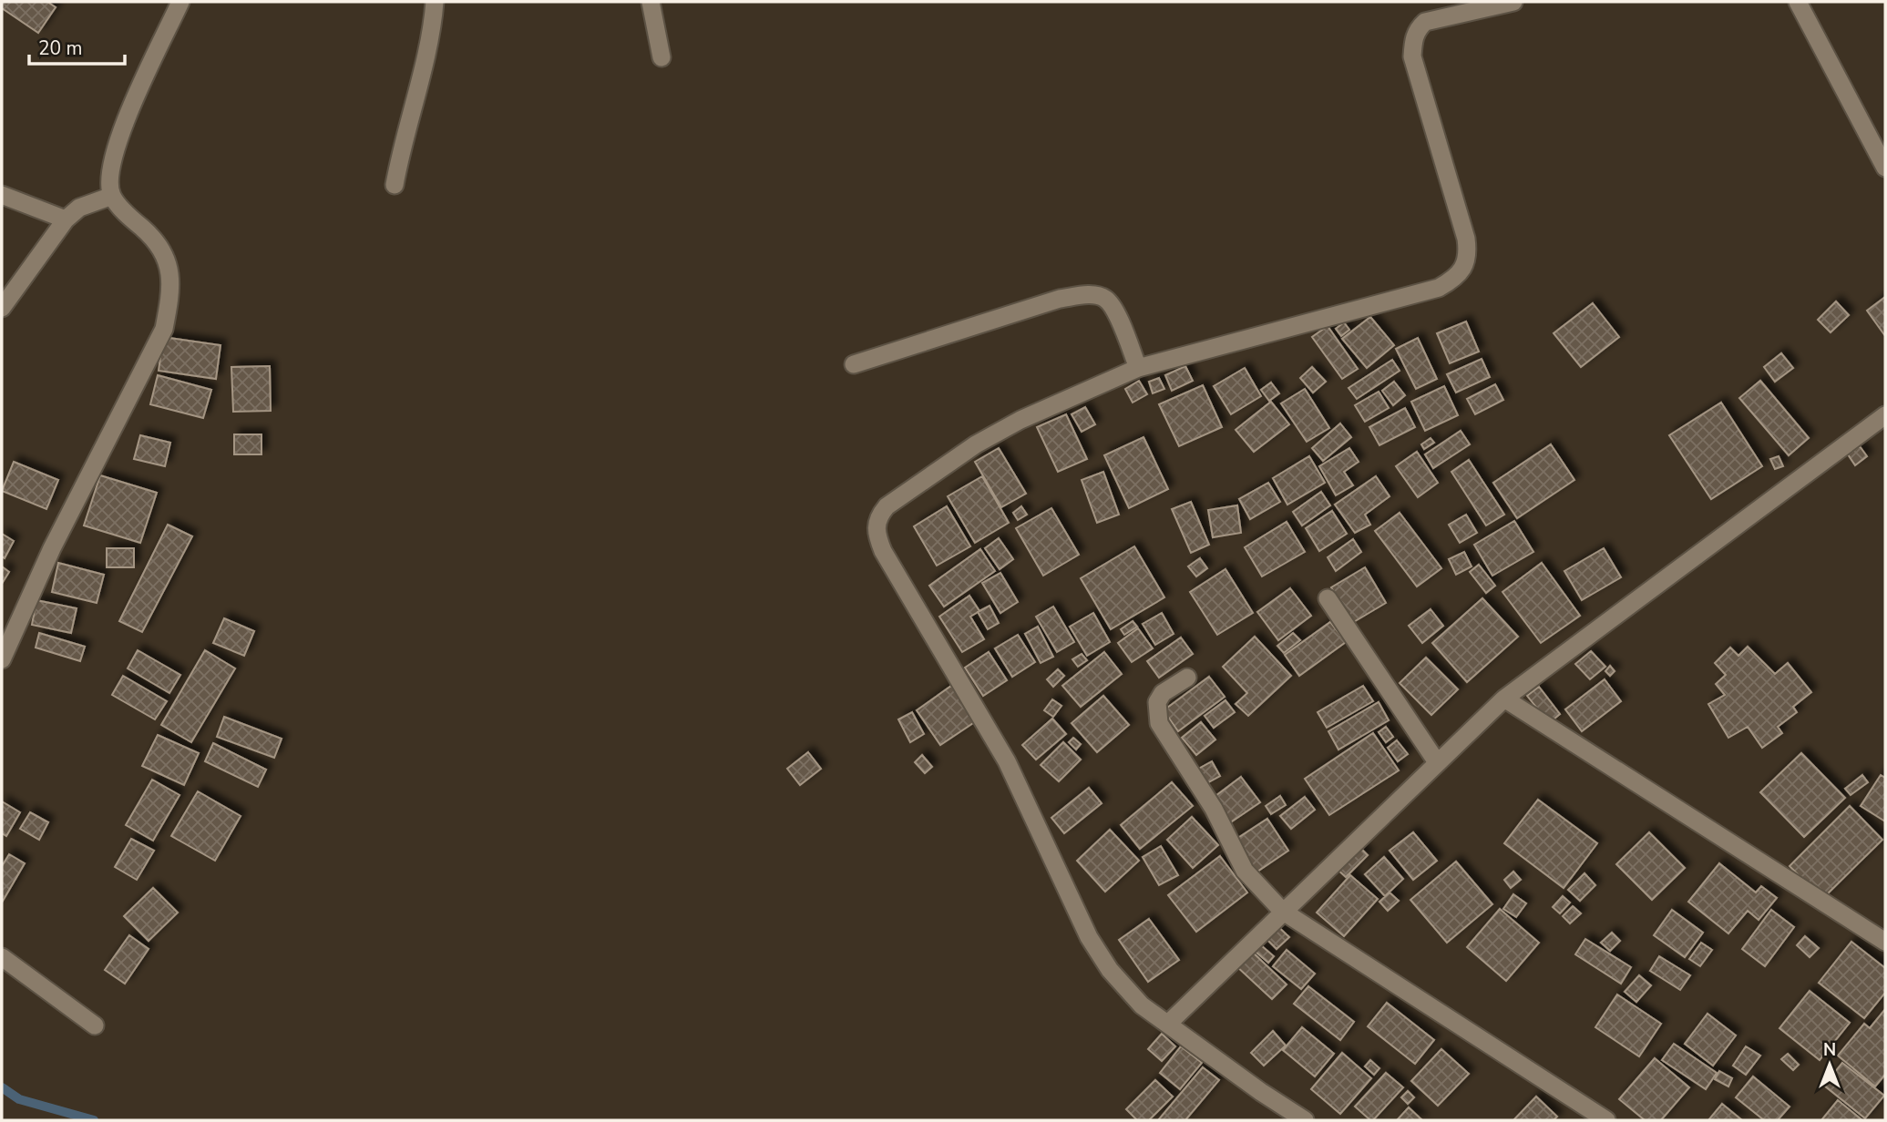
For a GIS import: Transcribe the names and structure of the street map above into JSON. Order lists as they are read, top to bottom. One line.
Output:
{"scale_bar":"20 m","north":"top"}
